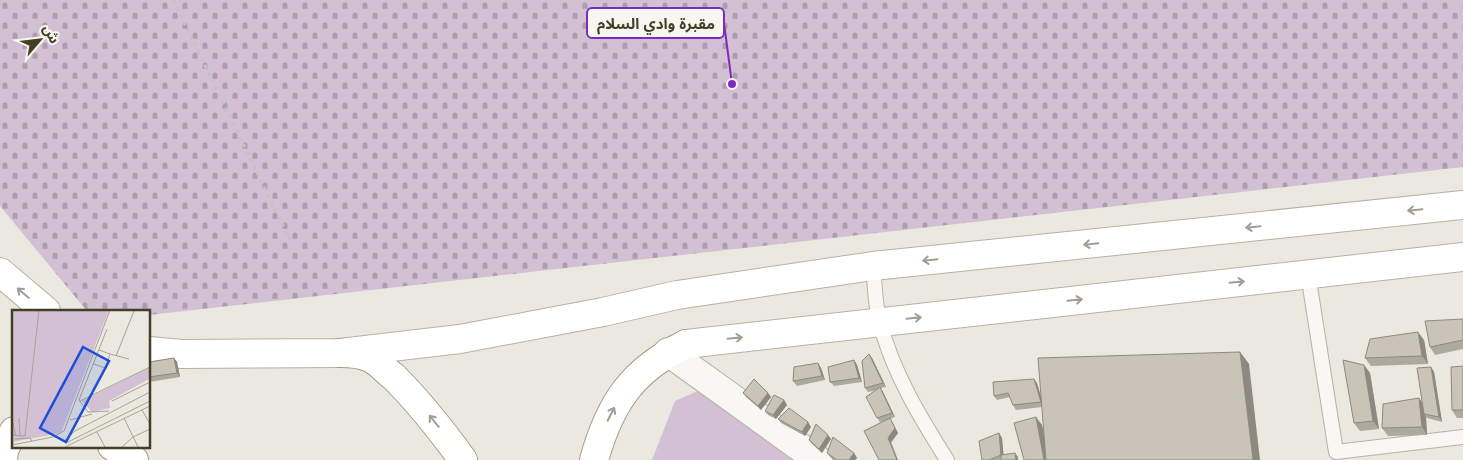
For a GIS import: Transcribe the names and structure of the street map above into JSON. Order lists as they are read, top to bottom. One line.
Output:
{"places":["مقبرة وادي السلام"],"north":"top right"}
